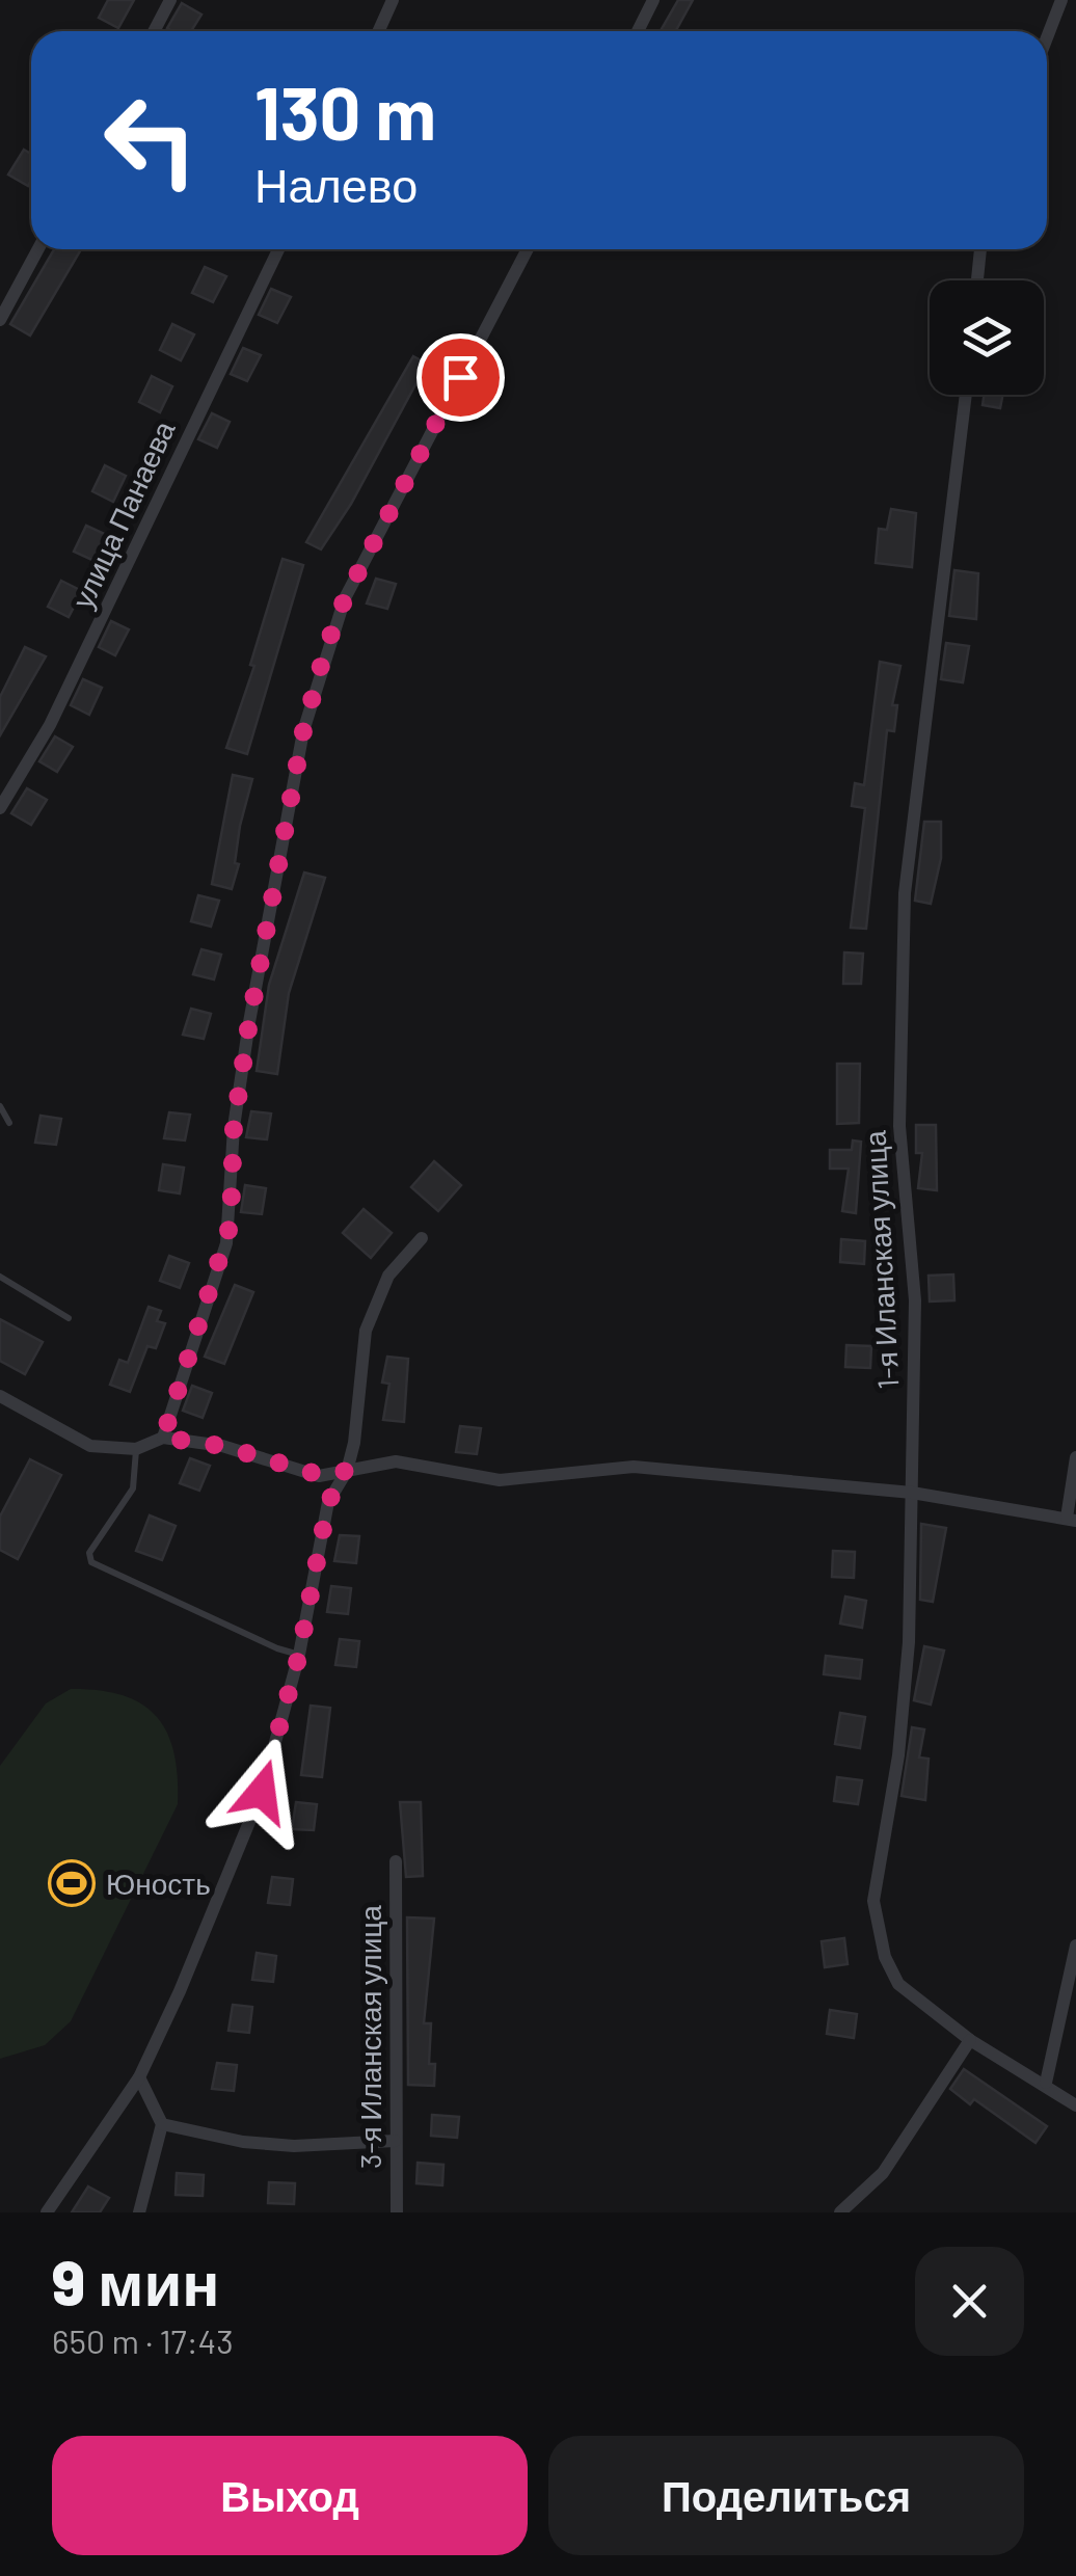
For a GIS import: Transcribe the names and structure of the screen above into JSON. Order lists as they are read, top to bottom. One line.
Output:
{"streets":{"street":["улица Панаева","1-я Иланская улица","3-я Иланская улица"]},"places":{"sports":["Юность"]},"page":{"turn":["130 m","Налево"],"heading":["9 мин","650 m · 17:43"],"buttons":["Выход","Поделиться"]}}
